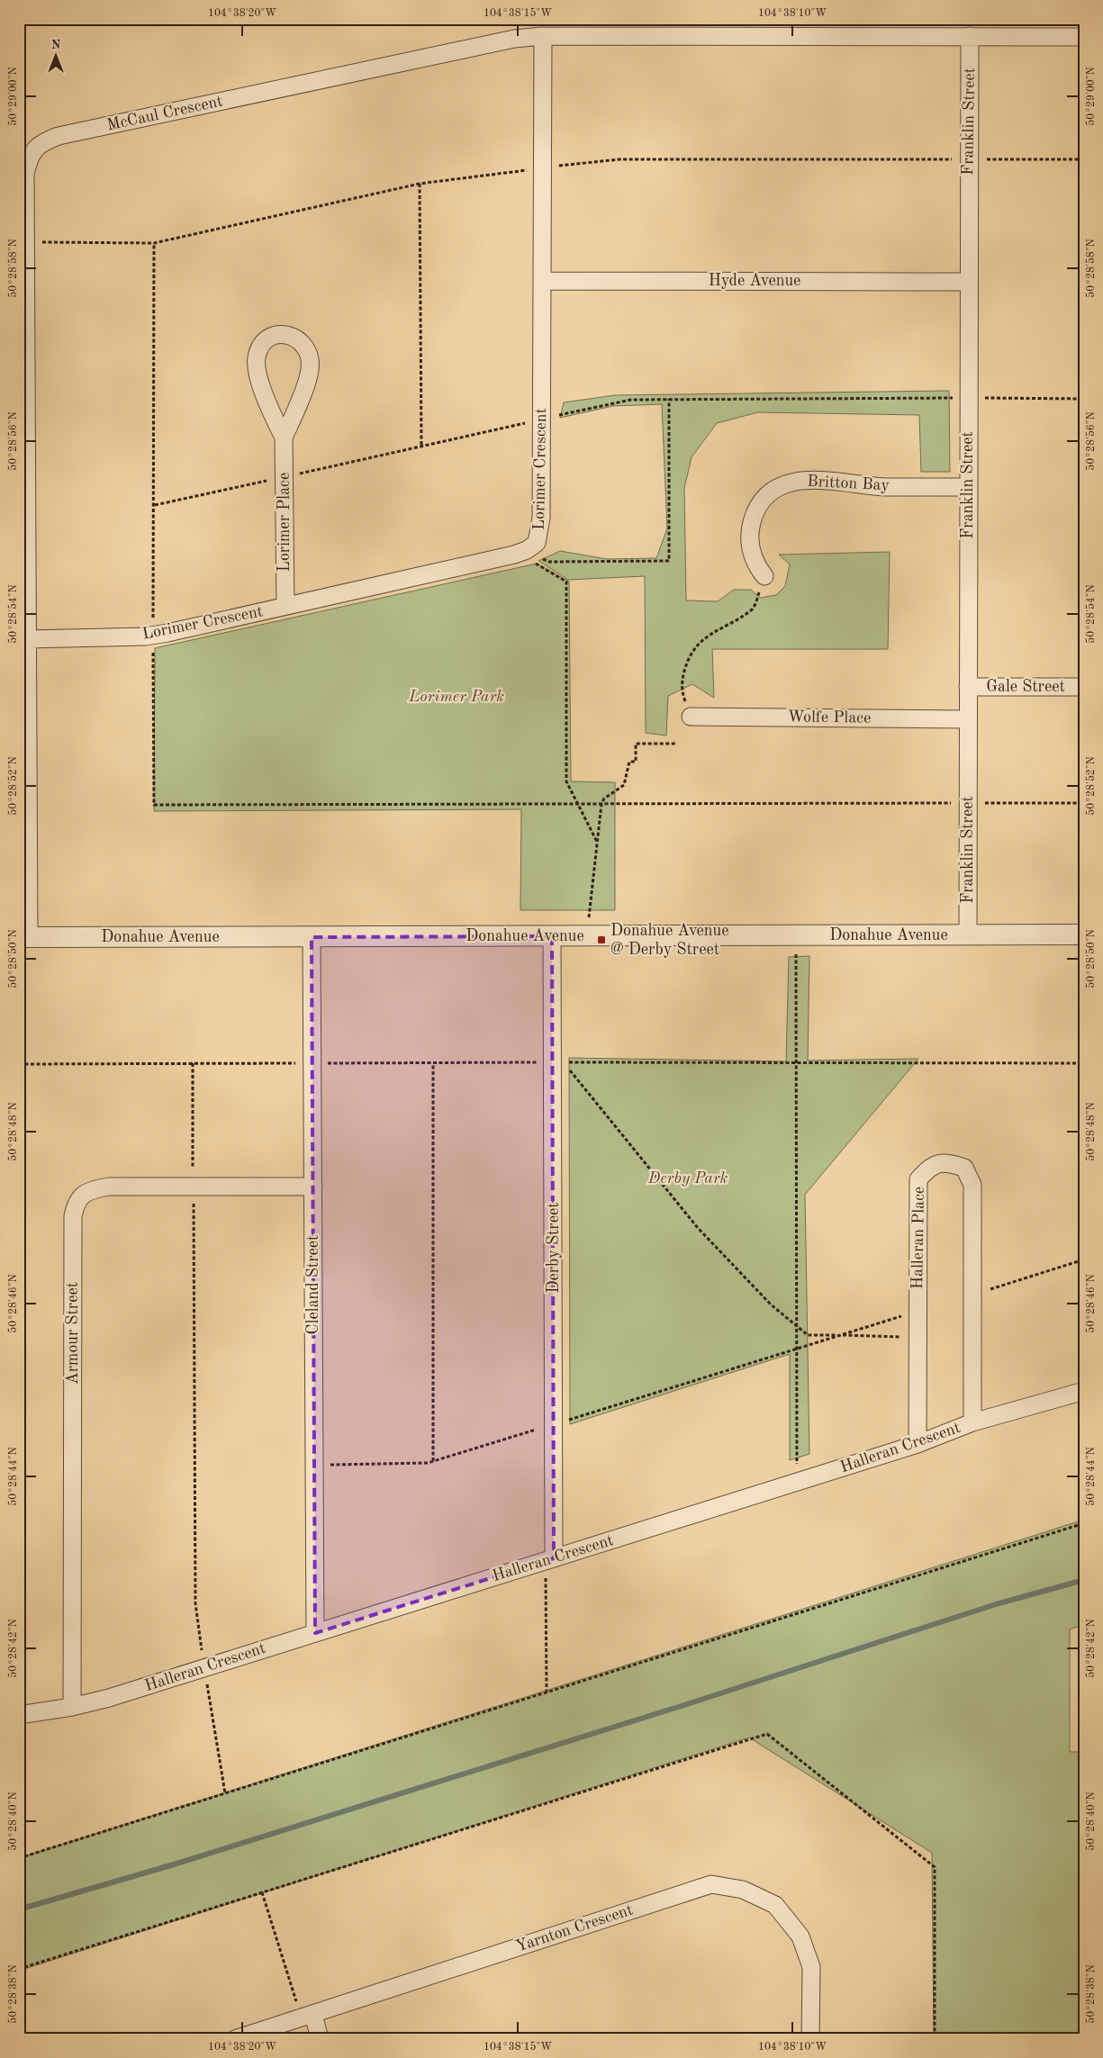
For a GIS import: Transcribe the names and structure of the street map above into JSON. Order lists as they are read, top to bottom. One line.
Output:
{"streets":{"street":["McCaul Crescent","Franklin Street","Hyde Avenue","Lorimer Crescent","Britton Bay","Lorimer Place","Gale Street","Wolfe Place","Donahue Avenue","Halleran Place","Derby Street","Cleland Street","Armour Street","Halleran Crescent","Yarnton Crescent"]},"crossings":[["McCaul Crescent","Franklin Street"],["McCaul Crescent","Lorimer Crescent"],["McCaul Crescent","Donahue Avenue"],["Franklin Street","Hyde Avenue"],["Franklin Street","Britton Bay"],["Franklin Street","Gale Street"],["Franklin Street","Wolfe Place"],["Franklin Street","Donahue Avenue"],["Hyde Avenue","Lorimer Crescent"],["Lorimer Crescent","Lorimer Place"],["Donahue Avenue","Derby Street"],["Donahue Avenue","Cleland Street"],["Halleran Place","Halleran Crescent"],["Derby Street","Halleran Crescent"],["Cleland Street","Armour Street"],["Cleland Street","Halleran Crescent"],["Armour Street","Halleran Crescent"]],"parks":["Lorimer Park","Derby Park"],"places":{"transit":["Donahue Avenue @ Derby Street"]},"north":"top","coordinates":["104°38'20\"W","104°38'15\"W","104°38'10\"W","50°29'00\"N","50°28'58\"N","50°28'56\"N","50°28'54\"N","50°28'52\"N","50°28'50\"N","50°28'48\"N","50°28'46\"N","50°28'44\"N","50°28'42\"N","50°28'40\"N","50°28'38\"N"]}
